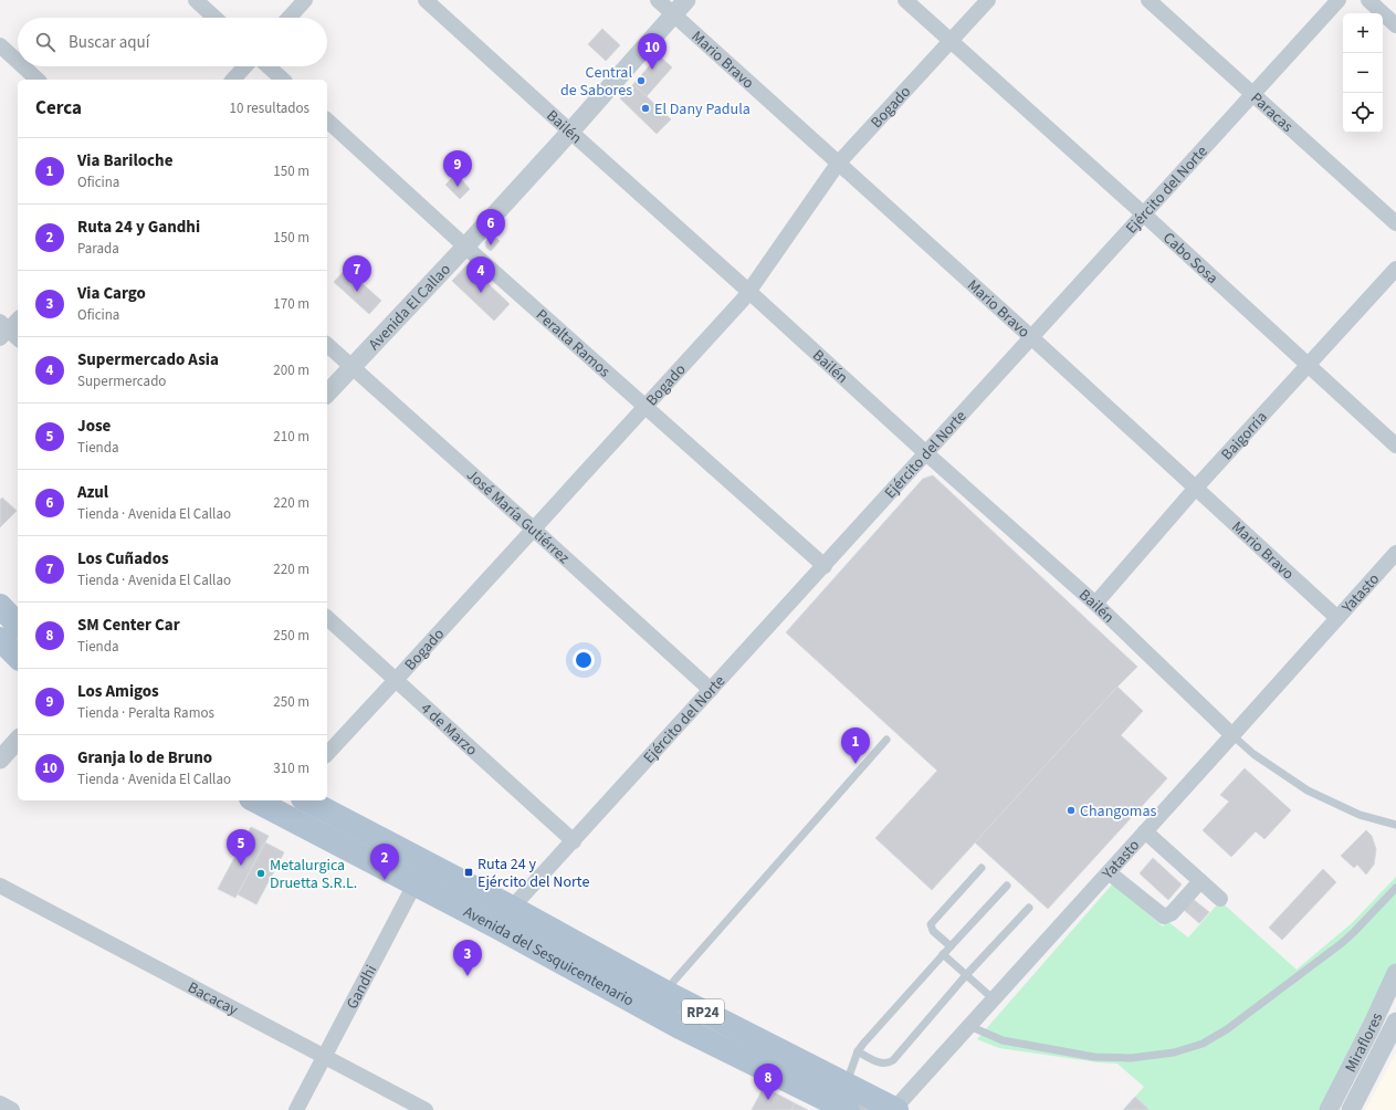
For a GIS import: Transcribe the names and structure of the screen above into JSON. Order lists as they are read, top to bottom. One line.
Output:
{"streets":{"main road":["Avenida del Sesquicentenario","RP24"],"street":["Mario Bravo","Bogado","Paracas","Bailén","Ejército del Norte","Cabo Sosa","Avenida El Callao","Peralta Ramos","Baigorria","José María Gutiérrez","Yatasto","4 de Marzo","Gandhi","Bacacay","Miraflores"]},"crossings":[["Mario Bravo","Bogado"],["Mario Bravo","Ejército del Norte"],["Mario Bravo","Avenida El Callao"],["Mario Bravo","Baigorria"],["Mario Bravo","Yatasto"],["Bogado","Bailén"],["Bogado","Cabo Sosa"],["Bogado","Peralta Ramos"],["Bogado","José María Gutiérrez"],["Bogado","4 de Marzo"],["Paracas","Ejército del Norte"],["Bailén","Ejército del Norte"],["Bailén","Avenida El Callao"],["Bailén","Baigorria"],["Bailén","Yatasto"],["Ejército del Norte","Cabo Sosa"],["Ejército del Norte","Peralta Ramos"],["Ejército del Norte","José María Gutiérrez"],["Ejército del Norte","4 de Marzo"],["Ejército del Norte","Avenida del Sesquicentenario"],["Cabo Sosa","Baigorria"],["Avenida El Callao","Peralta Ramos"],["Avenida El Callao","José María Gutiérrez"],["Yatasto","Avenida del Sesquicentenario"],["Avenida del Sesquicentenario","Gandhi"],["Gandhi","Bacacay"]],"places":{"other":["Central de Sabores","El Dany Padula","Changomas","Metalurgica Druetta S.R.L."],"transit":["Ruta 24 y Ejército del Norte"]},"page":{"map_buttons":["+","−"],"search":"Buscar aquí","pins":["10","9","6","7","4","1","5","2","3","8"],"heading":["Cerca","10 resultados"],"list":[{"mark":"1","name":"Via Bariloche","note":"Oficina","value":"150 m"},{"mark":"2","name":"Ruta 24 y Gandhi","note":"Parada","value":"150 m"},{"mark":"3","name":"Via Cargo","note":"Oficina","value":"170 m"},{"mark":"4","name":"Supermercado Asia","note":"Supermercado","value":"200 m"},{"mark":"5","name":"Jose","note":"Tienda","value":"210 m"},{"mark":"6","name":"Azul","note":"Tienda · Avenida El Callao","value":"220 m"},{"mark":"7","name":"Los Cuñados","note":"Tienda · Avenida El Callao","value":"220 m"},{"mark":"8","name":"SM Center Car","note":"Tienda","value":"250 m"},{"mark":"9","name":"Los Amigos","note":"Tienda · Peralta Ramos","value":"250 m"},{"mark":"10","name":"Granja lo de Bruno","note":"Tienda · Avenida El Callao","value":"310 m"}]}}
